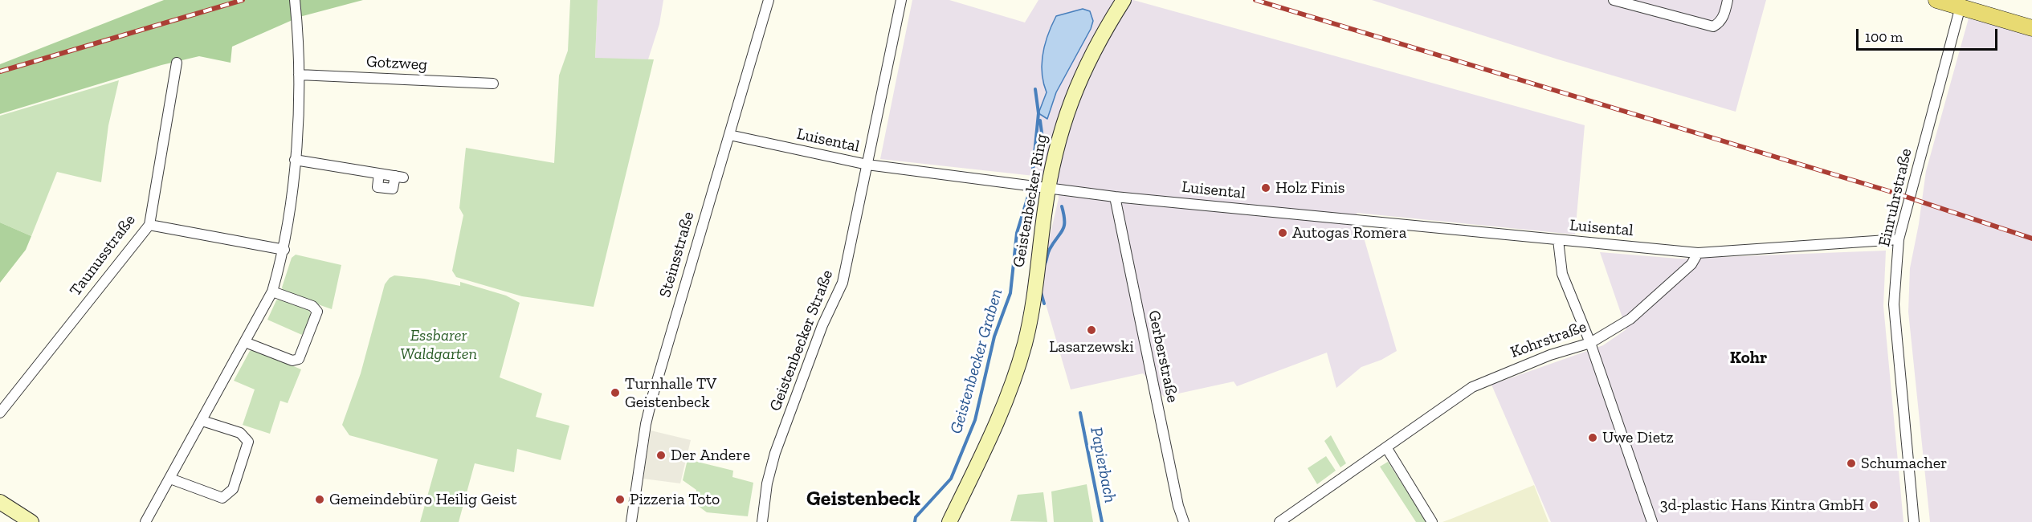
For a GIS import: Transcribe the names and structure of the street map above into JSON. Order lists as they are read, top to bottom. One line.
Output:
{"streets":{"main road":["Geistenbecker Ring"],"street":["Gotzweg","Luisental","Einruhrstraße","Steinsstraße","Taunusstraße","Kohrstraße","Geistenbecker Straße","Gerberstraße"]},"crossings":[["Luisental","Geistenbecker Ring"],["Luisental","Steinsstraße"],["Luisental","Kohrstraße"],["Luisental","Geistenbecker Straße"],["Luisental","Gerberstraße"]],"districts":["Kohr","Geistenbeck"],"water":["Geistenbecker Graben","Papierbach"],"parks":["Essbarer Waldgarten"],"places":["Holz Finis","Autogas Romera","Lasarzewski","Turnhalle TV Geistenbeck","Uwe Dietz","Der Andere","Schumacher","Gemeindebüro Heilig Geist","Pizzeria Toto","3d-plastic Hans Kintra GmbH"],"scale_bar":"100 m"}
